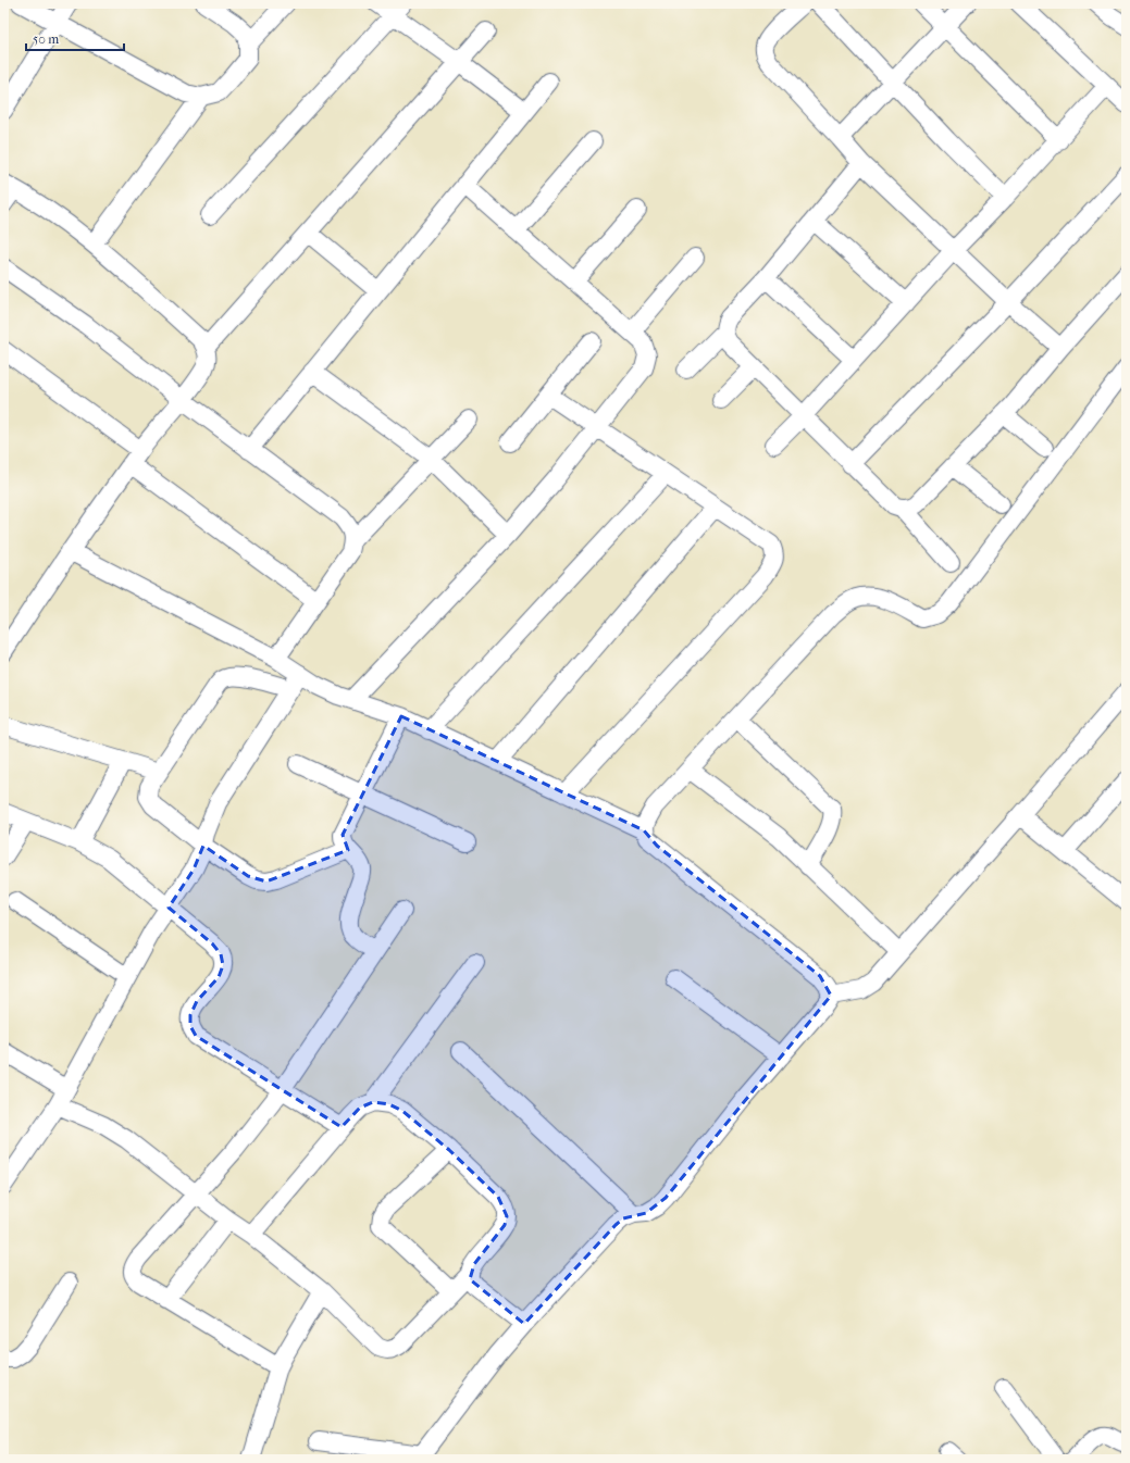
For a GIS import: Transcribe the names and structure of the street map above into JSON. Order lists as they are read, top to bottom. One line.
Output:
{"scale_bar":"50 m"}
